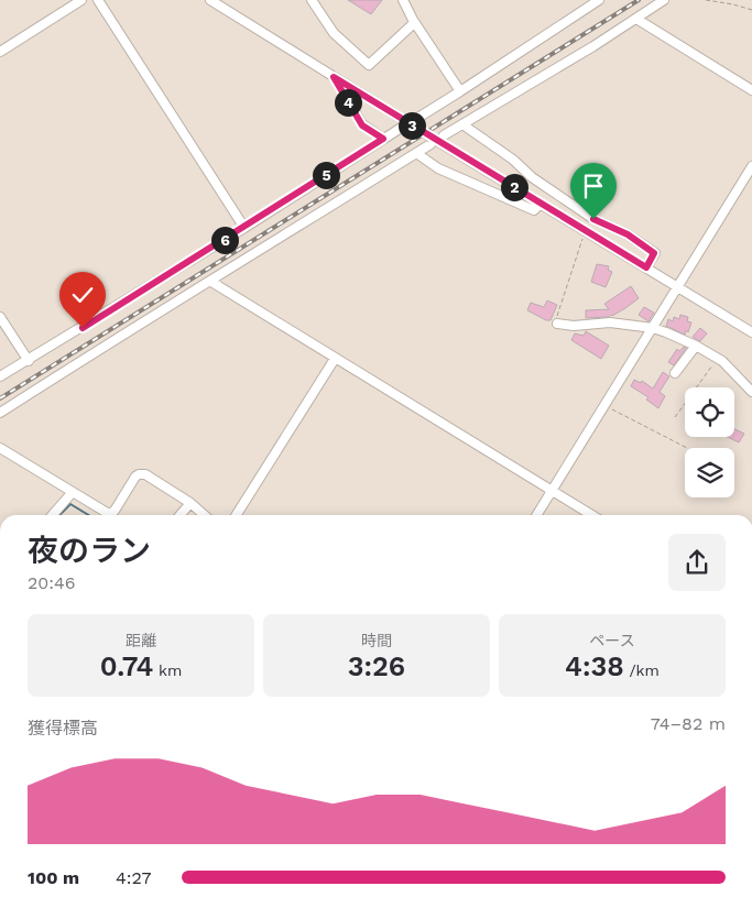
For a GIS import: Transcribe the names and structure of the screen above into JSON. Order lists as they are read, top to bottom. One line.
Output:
{"page":{"pins":["4","3","5","2","6"],"heading":["夜のラン","20:46"],"stats":[["距離","0.74 km"],["時間","3:26"],["ペース","4:38 /km"]],"chart":["獲得標高","74–82 m"],"list":[{"name":"100 m","note":"4:27"}]}}
